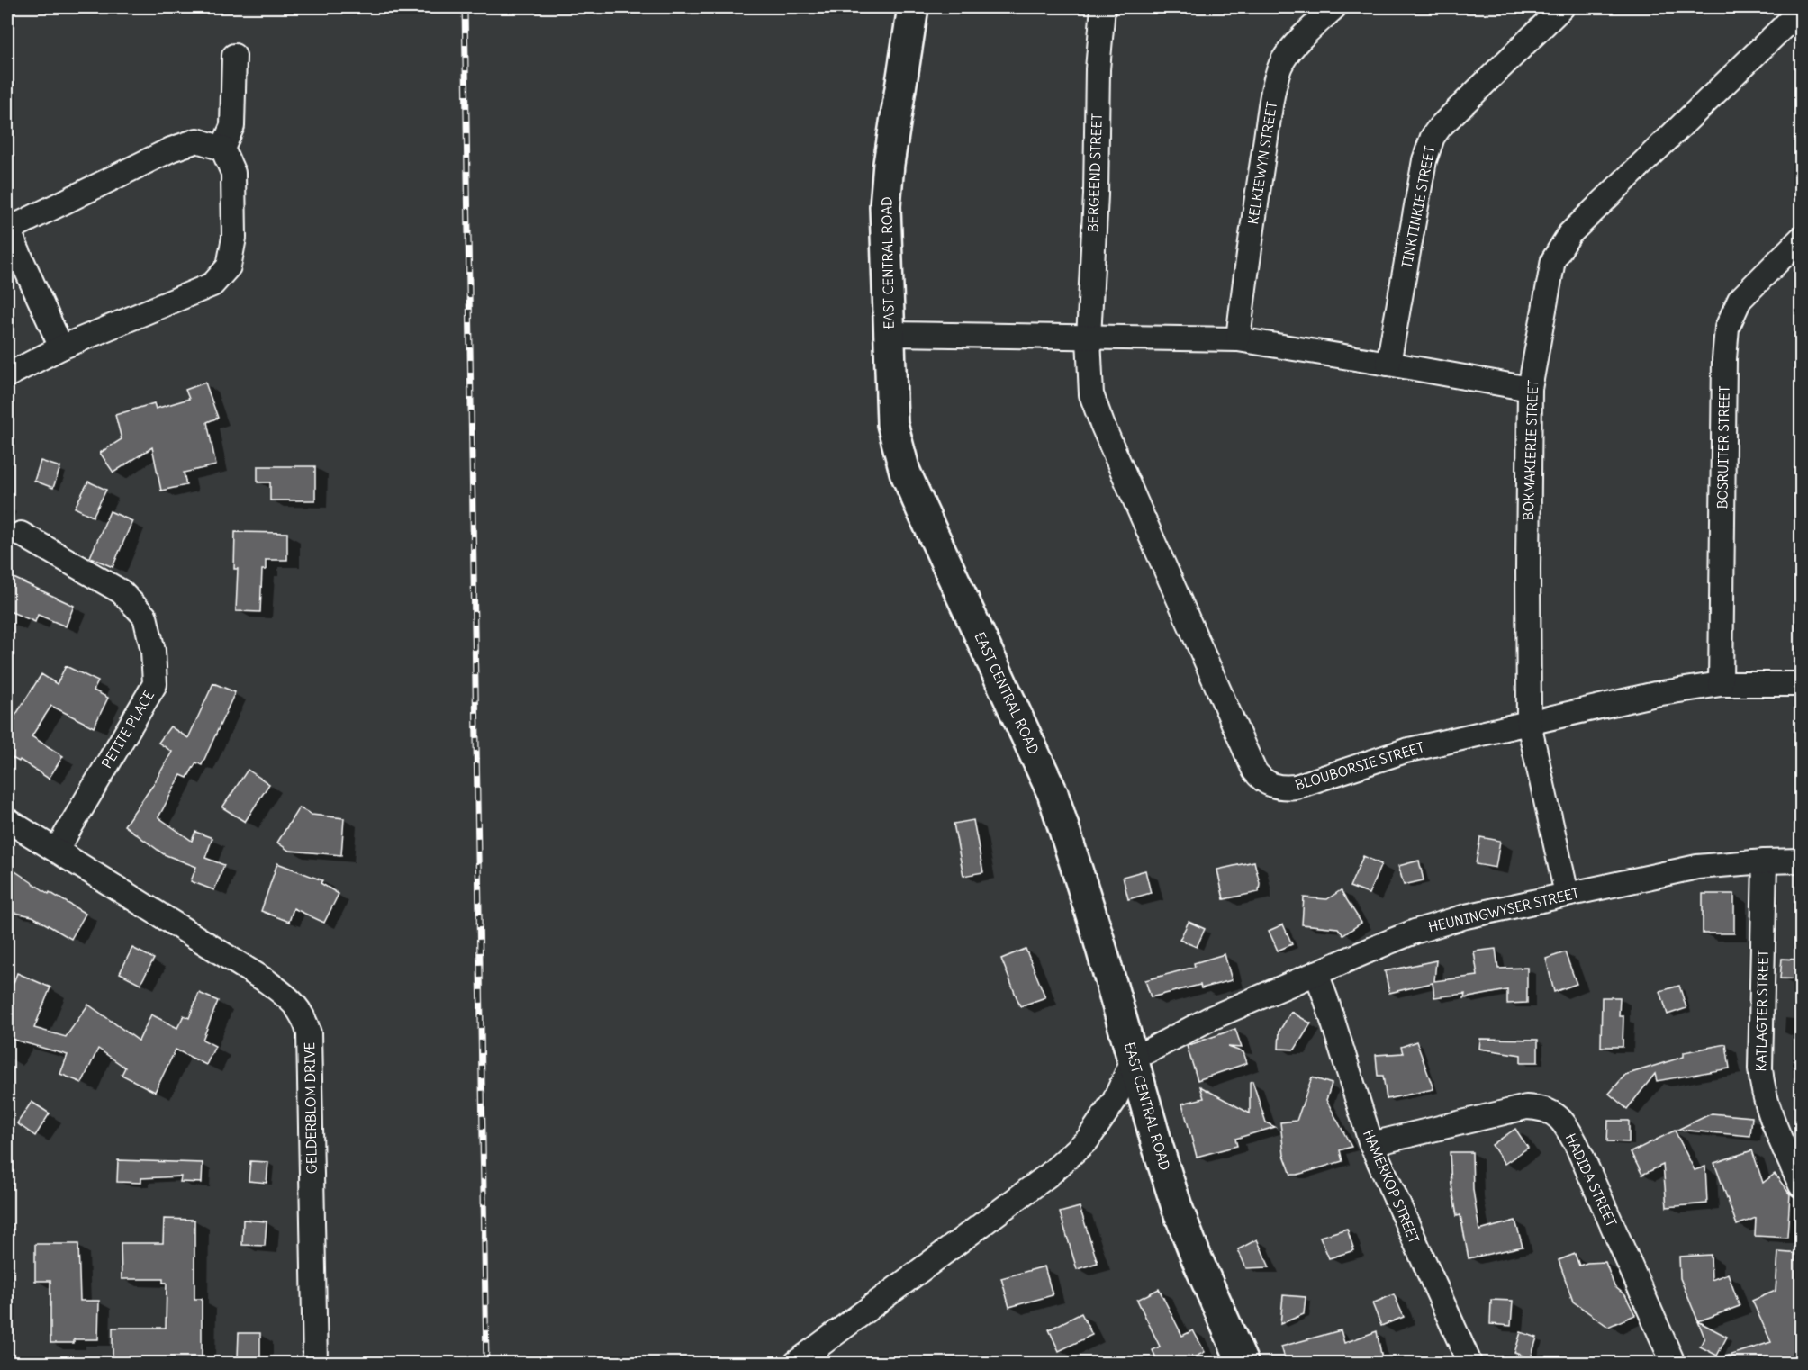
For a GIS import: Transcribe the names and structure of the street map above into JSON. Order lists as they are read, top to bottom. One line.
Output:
{"streets":{"street":["KELKIEWYN STREET","BERGEEND STREET","TINKTINKIE STREET","EAST CENTRAL ROAD","BOSRUITER STREET","BOKMAKIERIE STREET","PETITE PLACE","BLOUBORSIE STREET","HEUNINGWYSER STREET","KATLAGTER STREET","GELDERBLOM DRIVE","HADIDA STREET","HAMERKOP STREET"]},"crossings":[["BERGEEND STREET","BLOUBORSIE STREET"],["EAST CENTRAL ROAD","HEUNINGWYSER STREET"],["BOSRUITER STREET","BLOUBORSIE STREET"],["BOKMAKIERIE STREET","BLOUBORSIE STREET"],["BOKMAKIERIE STREET","HEUNINGWYSER STREET"],["PETITE PLACE","GELDERBLOM DRIVE"],["HEUNINGWYSER STREET","KATLAGTER STREET"],["HEUNINGWYSER STREET","HAMERKOP STREET"],["HADIDA STREET","HAMERKOP STREET"]]}
